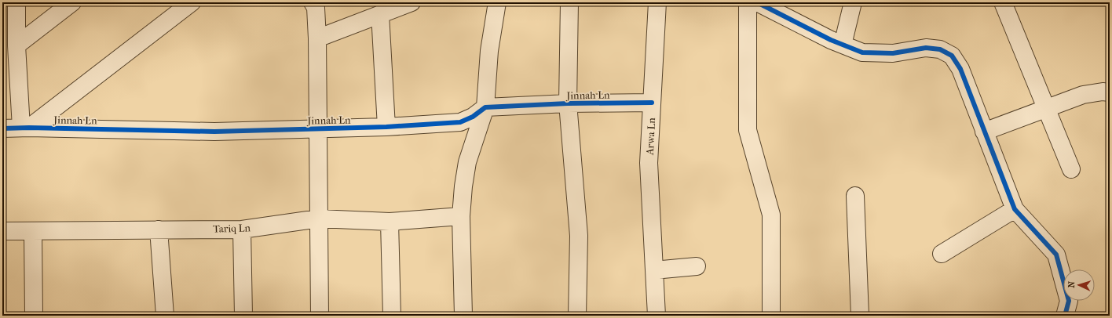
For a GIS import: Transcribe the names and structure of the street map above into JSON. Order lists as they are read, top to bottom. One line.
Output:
{"streets":{"street":["Jinnah Ln","Arwa Ln","Tariq Ln"]},"crossings":[["Jinnah Ln","Arwa Ln"]],"north":"left"}
